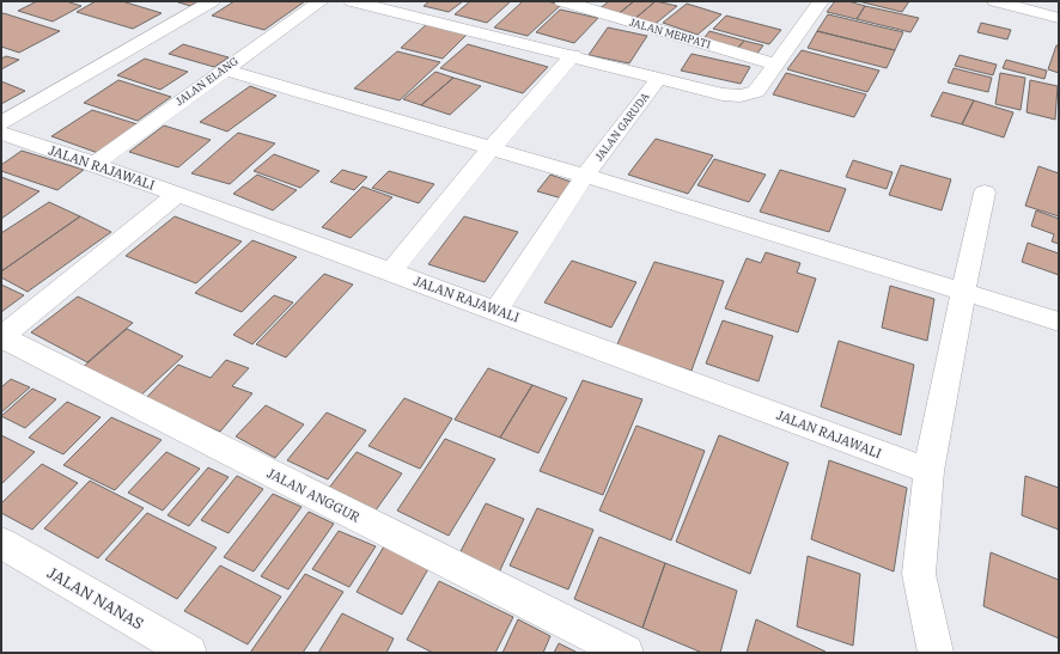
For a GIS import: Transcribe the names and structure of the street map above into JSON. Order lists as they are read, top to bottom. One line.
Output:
{"streets":{"street":["JALAN MERPATI","JALAN ELANG","JALAN GARUDA","JALAN RAJAWALI","JALAN ANGGUR","JALAN NANAS"]},"crossings":[["JALAN ELANG","JALAN RAJAWALI"],["JALAN GARUDA","JALAN RAJAWALI"]]}
